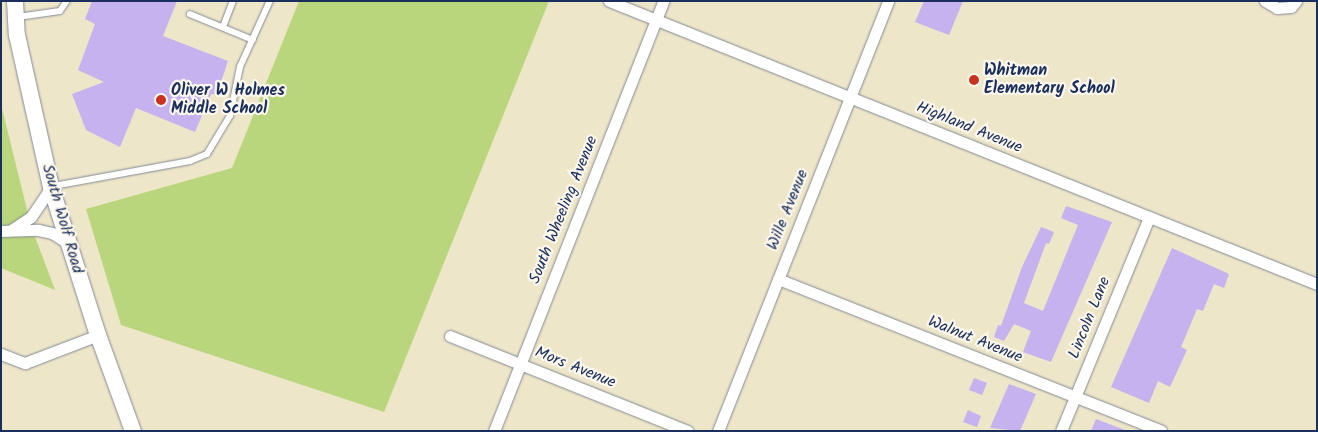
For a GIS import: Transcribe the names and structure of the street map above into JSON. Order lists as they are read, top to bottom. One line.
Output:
{"streets":{"main road":["South Wolf Road"],"street":["Highland Avenue","South Wheeling Avenue","Wille Avenue","Lincoln Lane","Walnut Avenue","Mors Avenue"]},"crossings":[["Highland Avenue","South Wheeling Avenue"],["Highland Avenue","Wille Avenue"],["Highland Avenue","Lincoln Lane"],["South Wheeling Avenue","Mors Avenue"],["Wille Avenue","Walnut Avenue"],["Lincoln Lane","Walnut Avenue"]],"places":["Whitman Elementary School","Oliver W Holmes Middle School"]}
